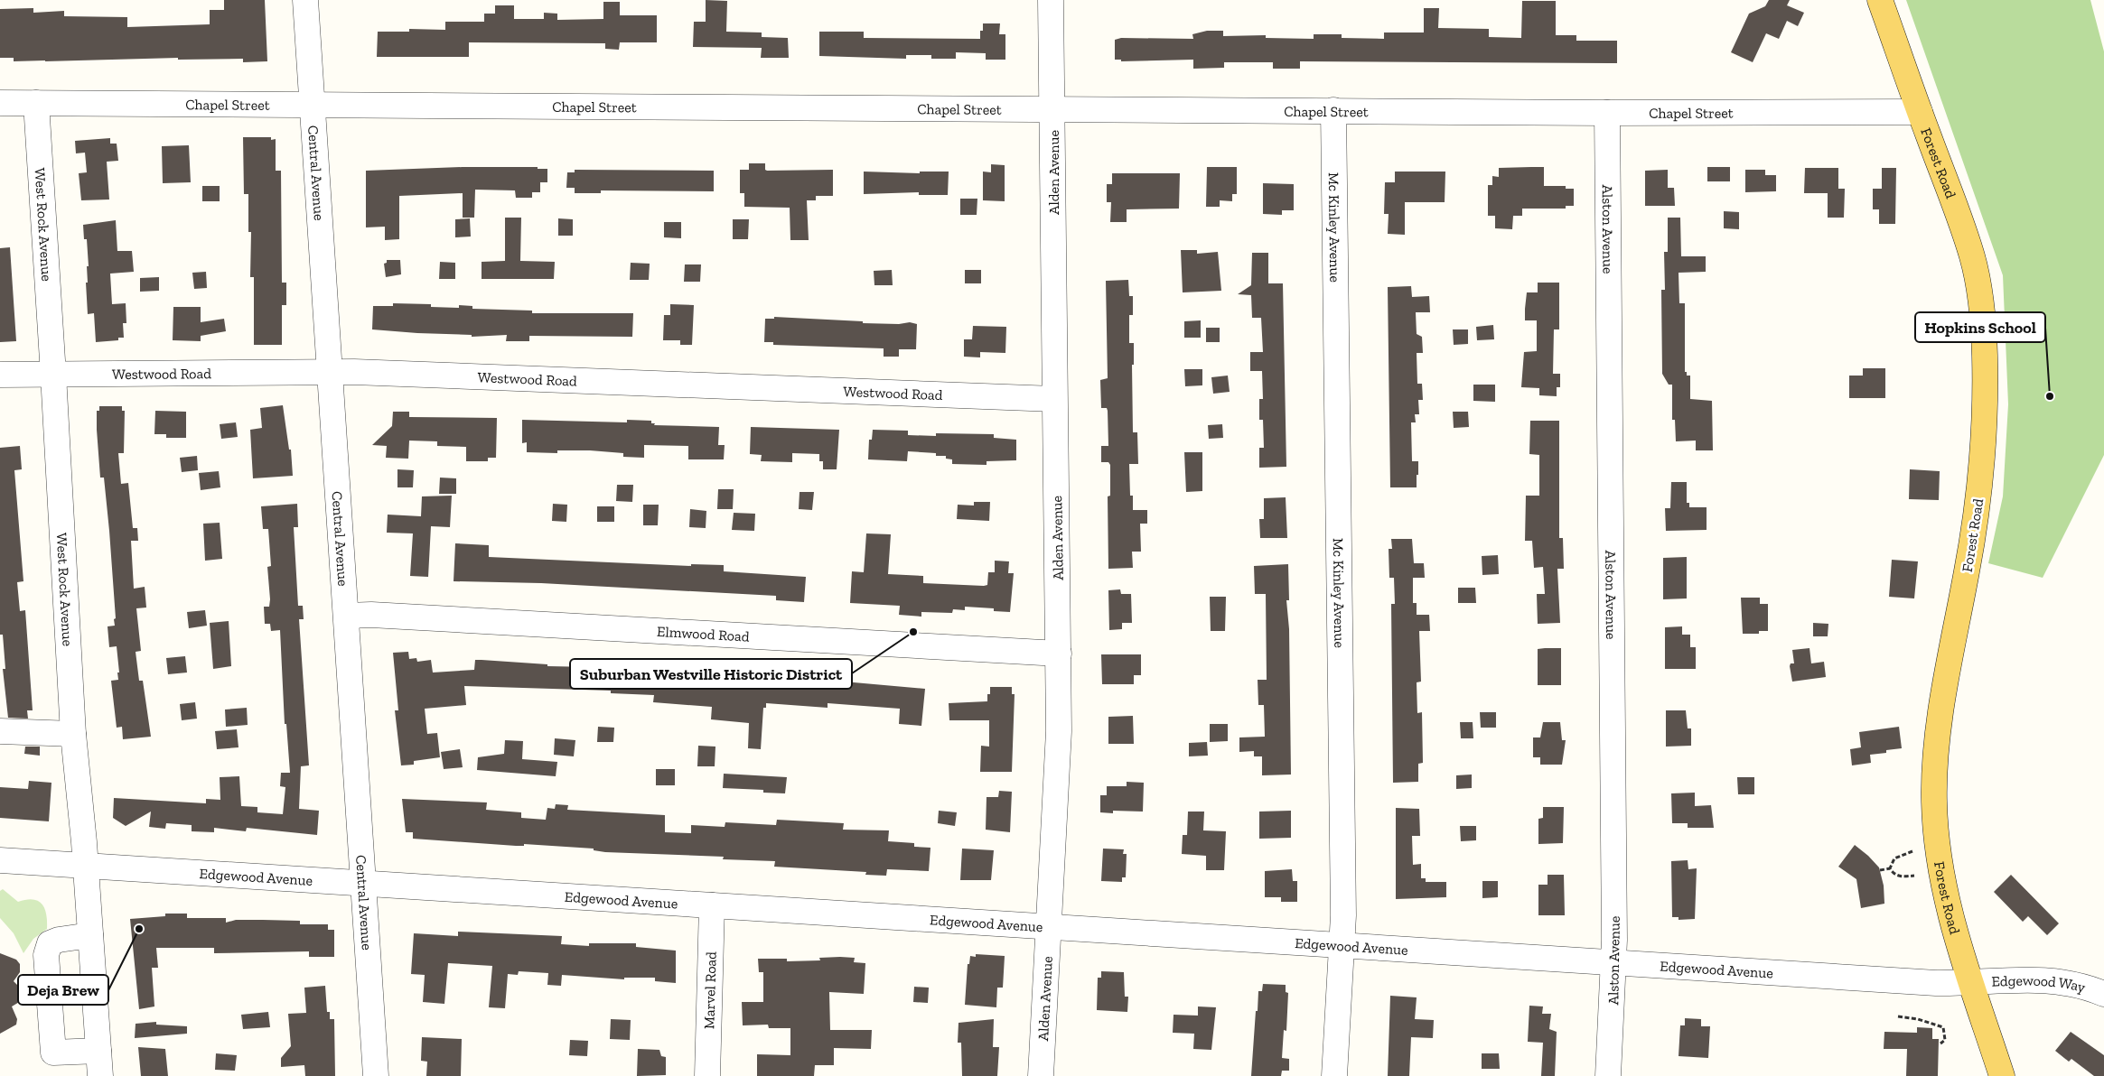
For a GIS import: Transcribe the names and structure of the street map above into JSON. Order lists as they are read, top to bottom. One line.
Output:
{"streets":{"main road":["Forest Road"],"street":["Chapel Street","Alden Avenue","Central Avenue","West Rock Avenue","Mc Kinley Avenue","Alston Avenue","Westwood Road","Elmwood Road","Edgewood Avenue","Edgewood Way","Marvel Road"]},"crossings":[["Chapel Street","Forest Road"],["Chapel Street","Alden Avenue"],["Chapel Street","Central Avenue"],["Chapel Street","West Rock Avenue"],["Chapel Street","Mc Kinley Avenue"],["Chapel Street","Alston Avenue"],["Forest Road","Edgewood Avenue"],["Forest Road","Edgewood Way"],["Alden Avenue","Westwood Road"],["Alden Avenue","Elmwood Road"],["Alden Avenue","Edgewood Avenue"],["Central Avenue","Westwood Road"],["Central Avenue","Elmwood Road"],["Central Avenue","Edgewood Avenue"],["West Rock Avenue","Westwood Road"],["West Rock Avenue","Edgewood Avenue"],["Mc Kinley Avenue","Edgewood Avenue"],["Alston Avenue","Edgewood Avenue"],["Edgewood Avenue","Edgewood Way"],["Edgewood Avenue","Marvel Road"]],"places":["Hopkins School","Suburban Westville Historic District","Deja Brew"]}
